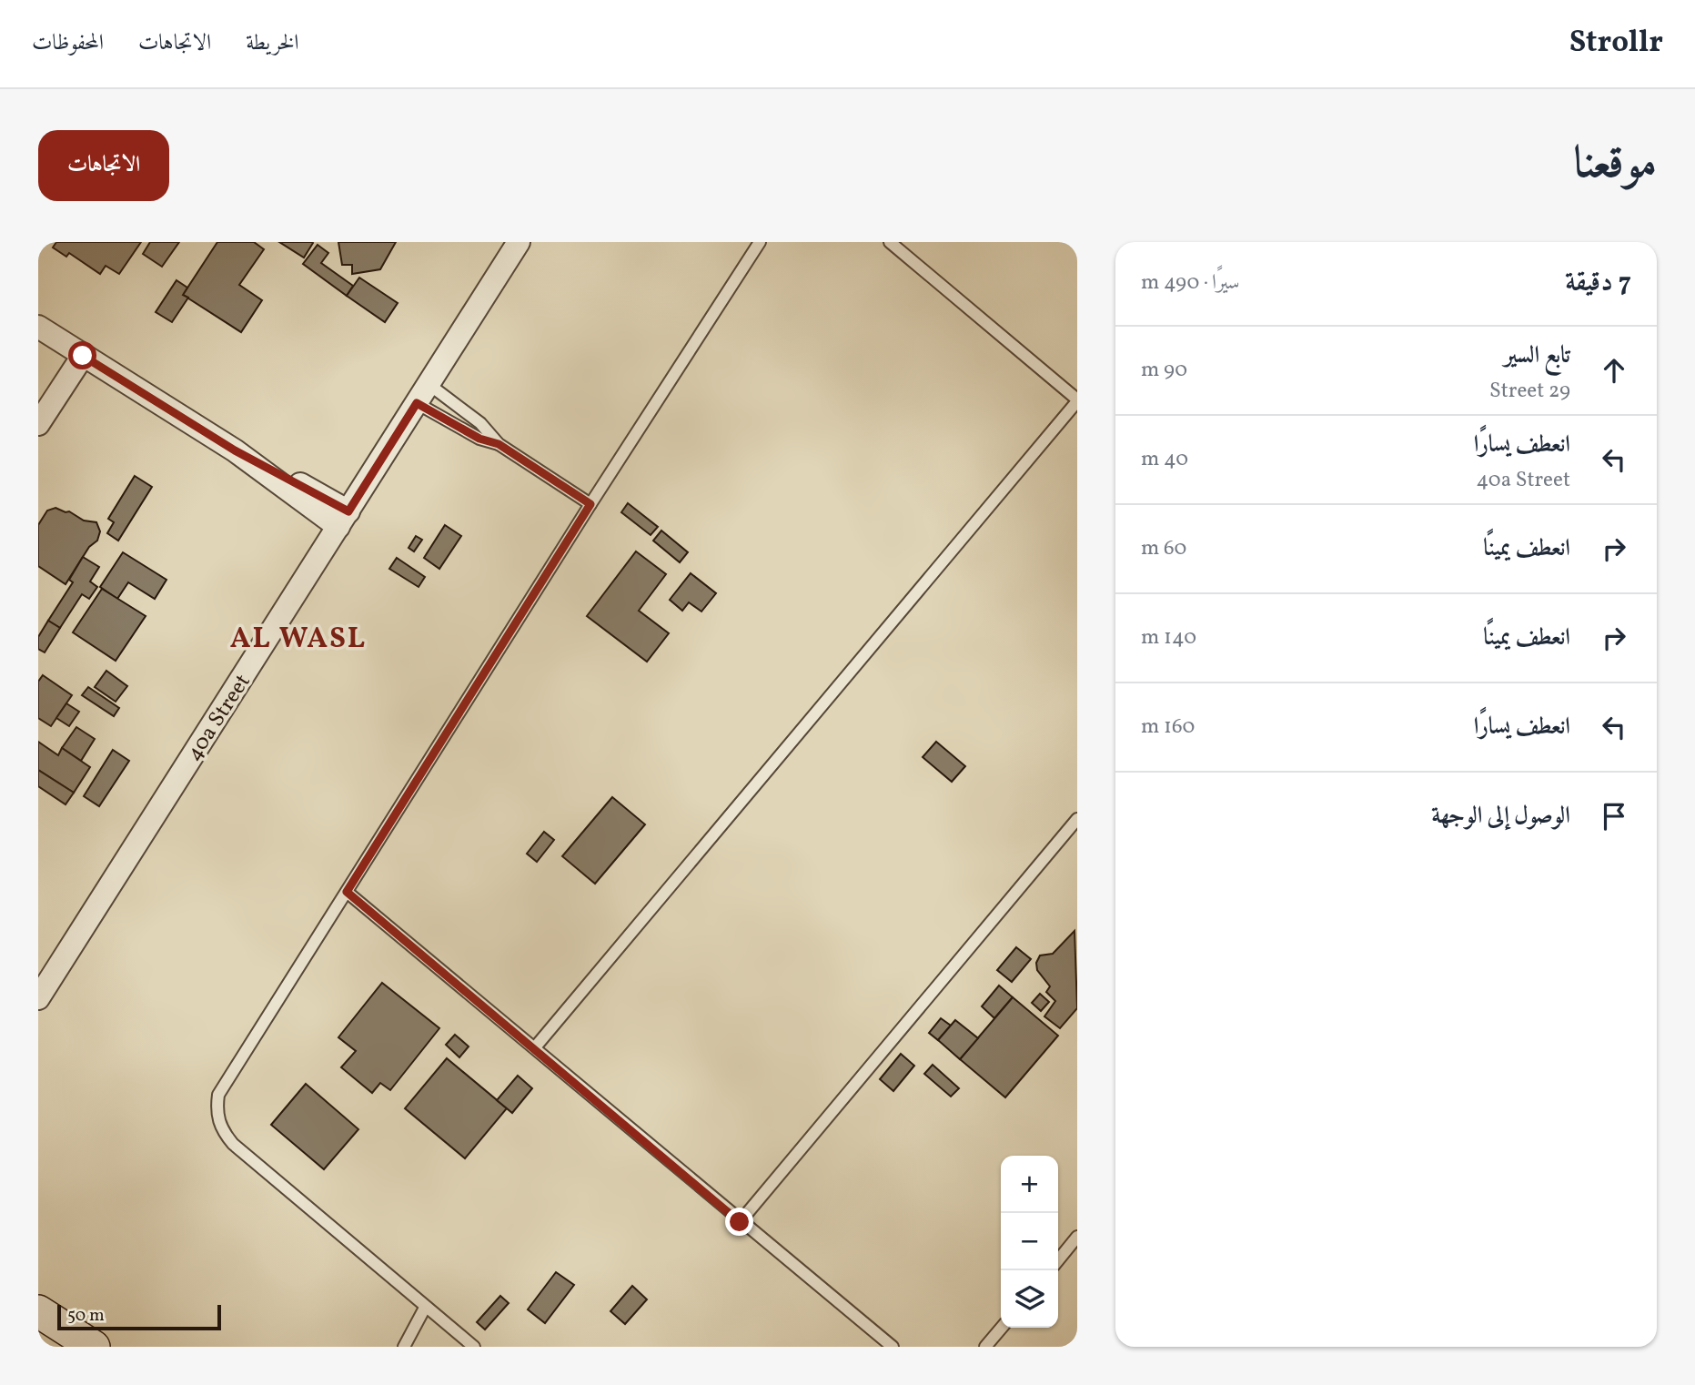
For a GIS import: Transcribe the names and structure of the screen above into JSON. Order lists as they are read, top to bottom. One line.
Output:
{"streets":{"street":["40a Street"]},"districts":["AL WASL"],"scale_bar":"50 m","page":{"header":"Strollr","nav":["الخريطة","الاتجاهات","المحفوظات"],"title":"موقعنا","buttons":"الاتجاهات","heading":["7 دقيقة","سيرًا · 490 m"],"list":[["تابع السير","29 Street","90 m"],["انعطف يسارًا","40a Street","40 m"],["انعطف يمينًا","60 m"],["انعطف يمينًا","140 m"],["انعطف يسارًا","160 m"],"الوصول إلى الوجهة"],"map_buttons":["+","−"],"scale":"50 m"}}
